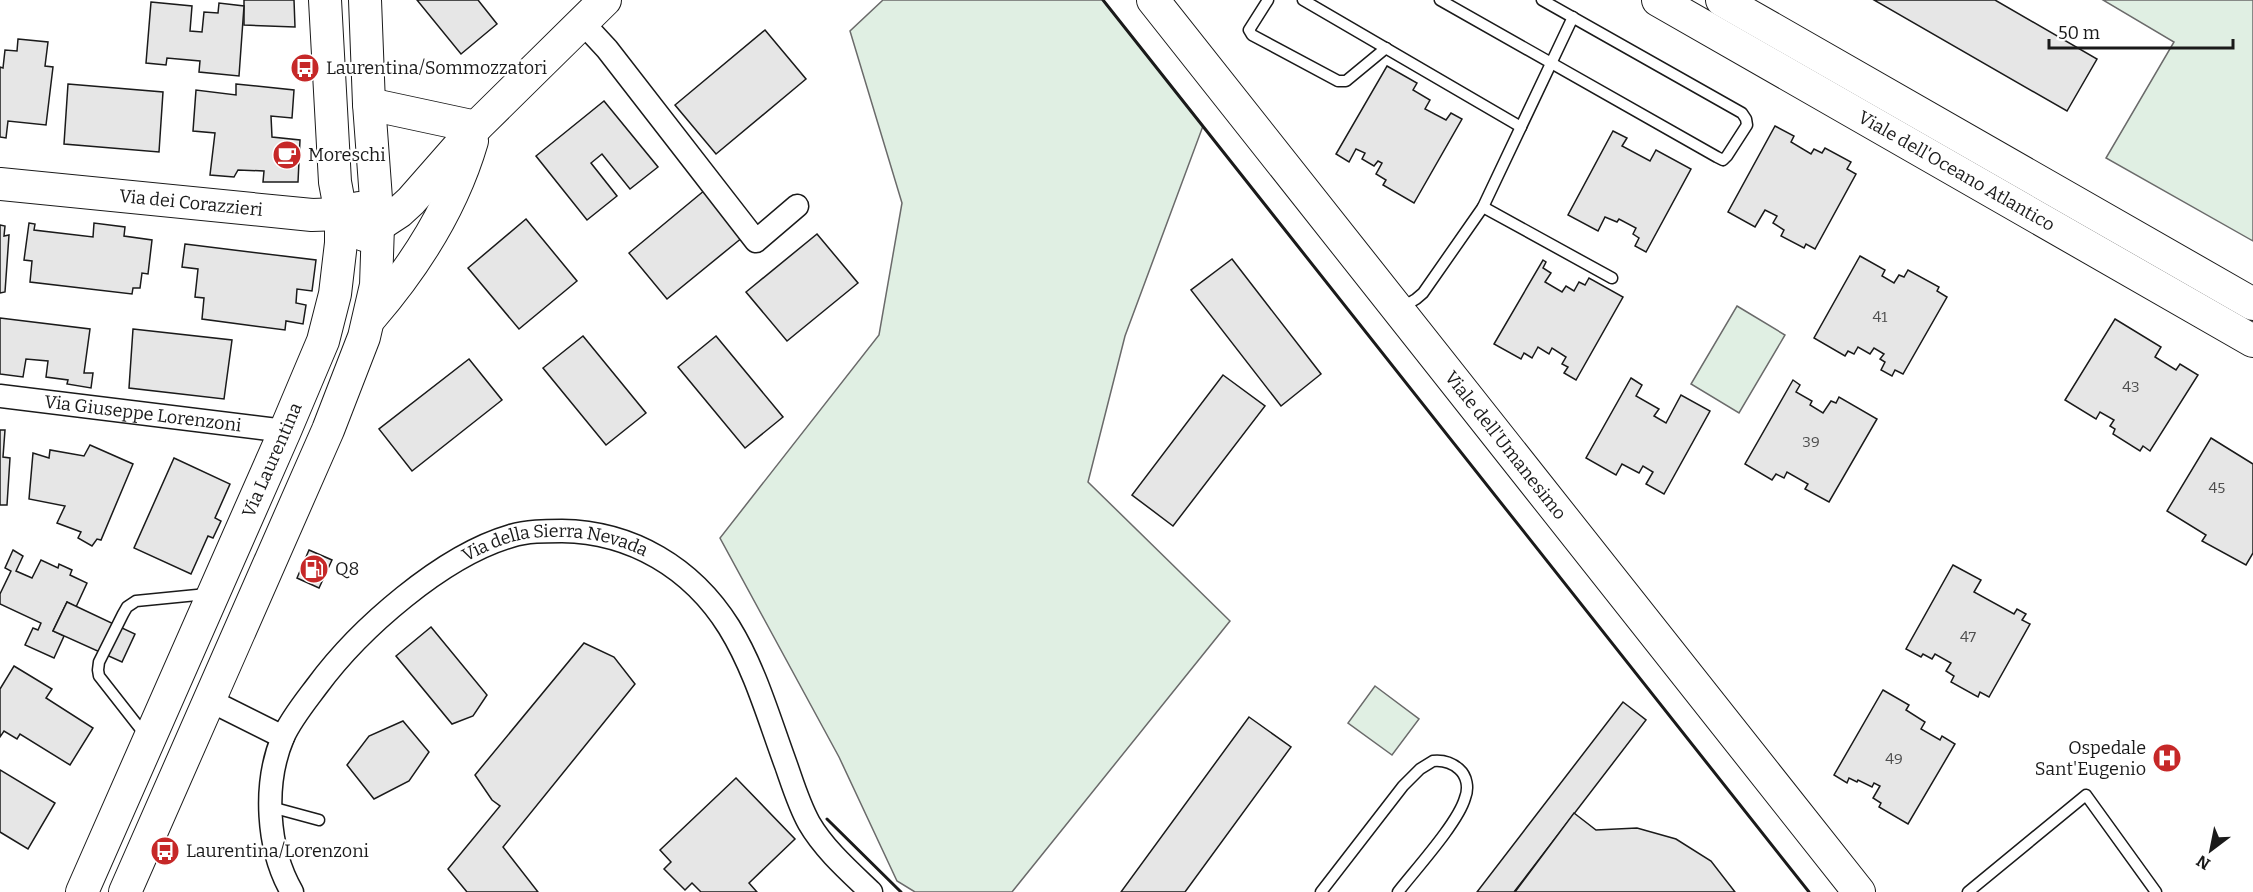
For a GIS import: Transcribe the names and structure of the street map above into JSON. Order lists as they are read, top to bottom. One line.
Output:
{"streets":{"main road":["Viale dell'Oceano Atlantico","Via dei Corazzieri","Viale dell'Umanesimo","Via Laurentina"],"street":["Via Giuseppe Lorenzoni","Via della Sierra Nevada"]},"crossings":[["Via dei Corazzieri","Via Laurentina"],["Via Giuseppe Lorenzoni","Via Laurentina"]],"places":{"bus stop":["Laurentina/Sommozzatori","Laurentina/Lorenzoni"],"cafe":["Moreschi"],"fuel station":["Q8"],"hospital":["Ospedale Sant'Eugenio"]},"house_numbers":["41","43","39","45","47","49"],"scale_bar":"50 m","north":"bottom left"}
